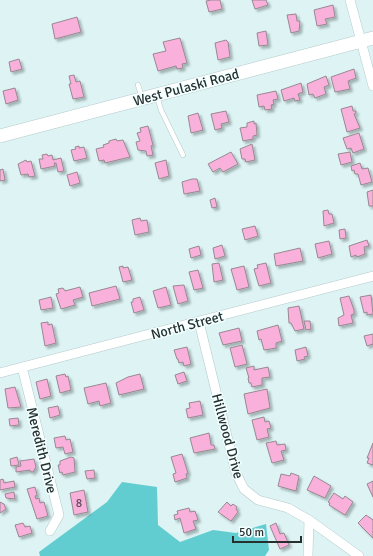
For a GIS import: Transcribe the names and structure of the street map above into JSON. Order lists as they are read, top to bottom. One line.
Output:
{"streets":{"main road":["West Pulaski Road"],"street":["North Street","Hillwood Drive","Meredith Drive"]},"crossings":[["North Street","Hillwood Drive"],["North Street","Meredith Drive"]],"house_numbers":["8"],"scale_bar":"50 m"}
